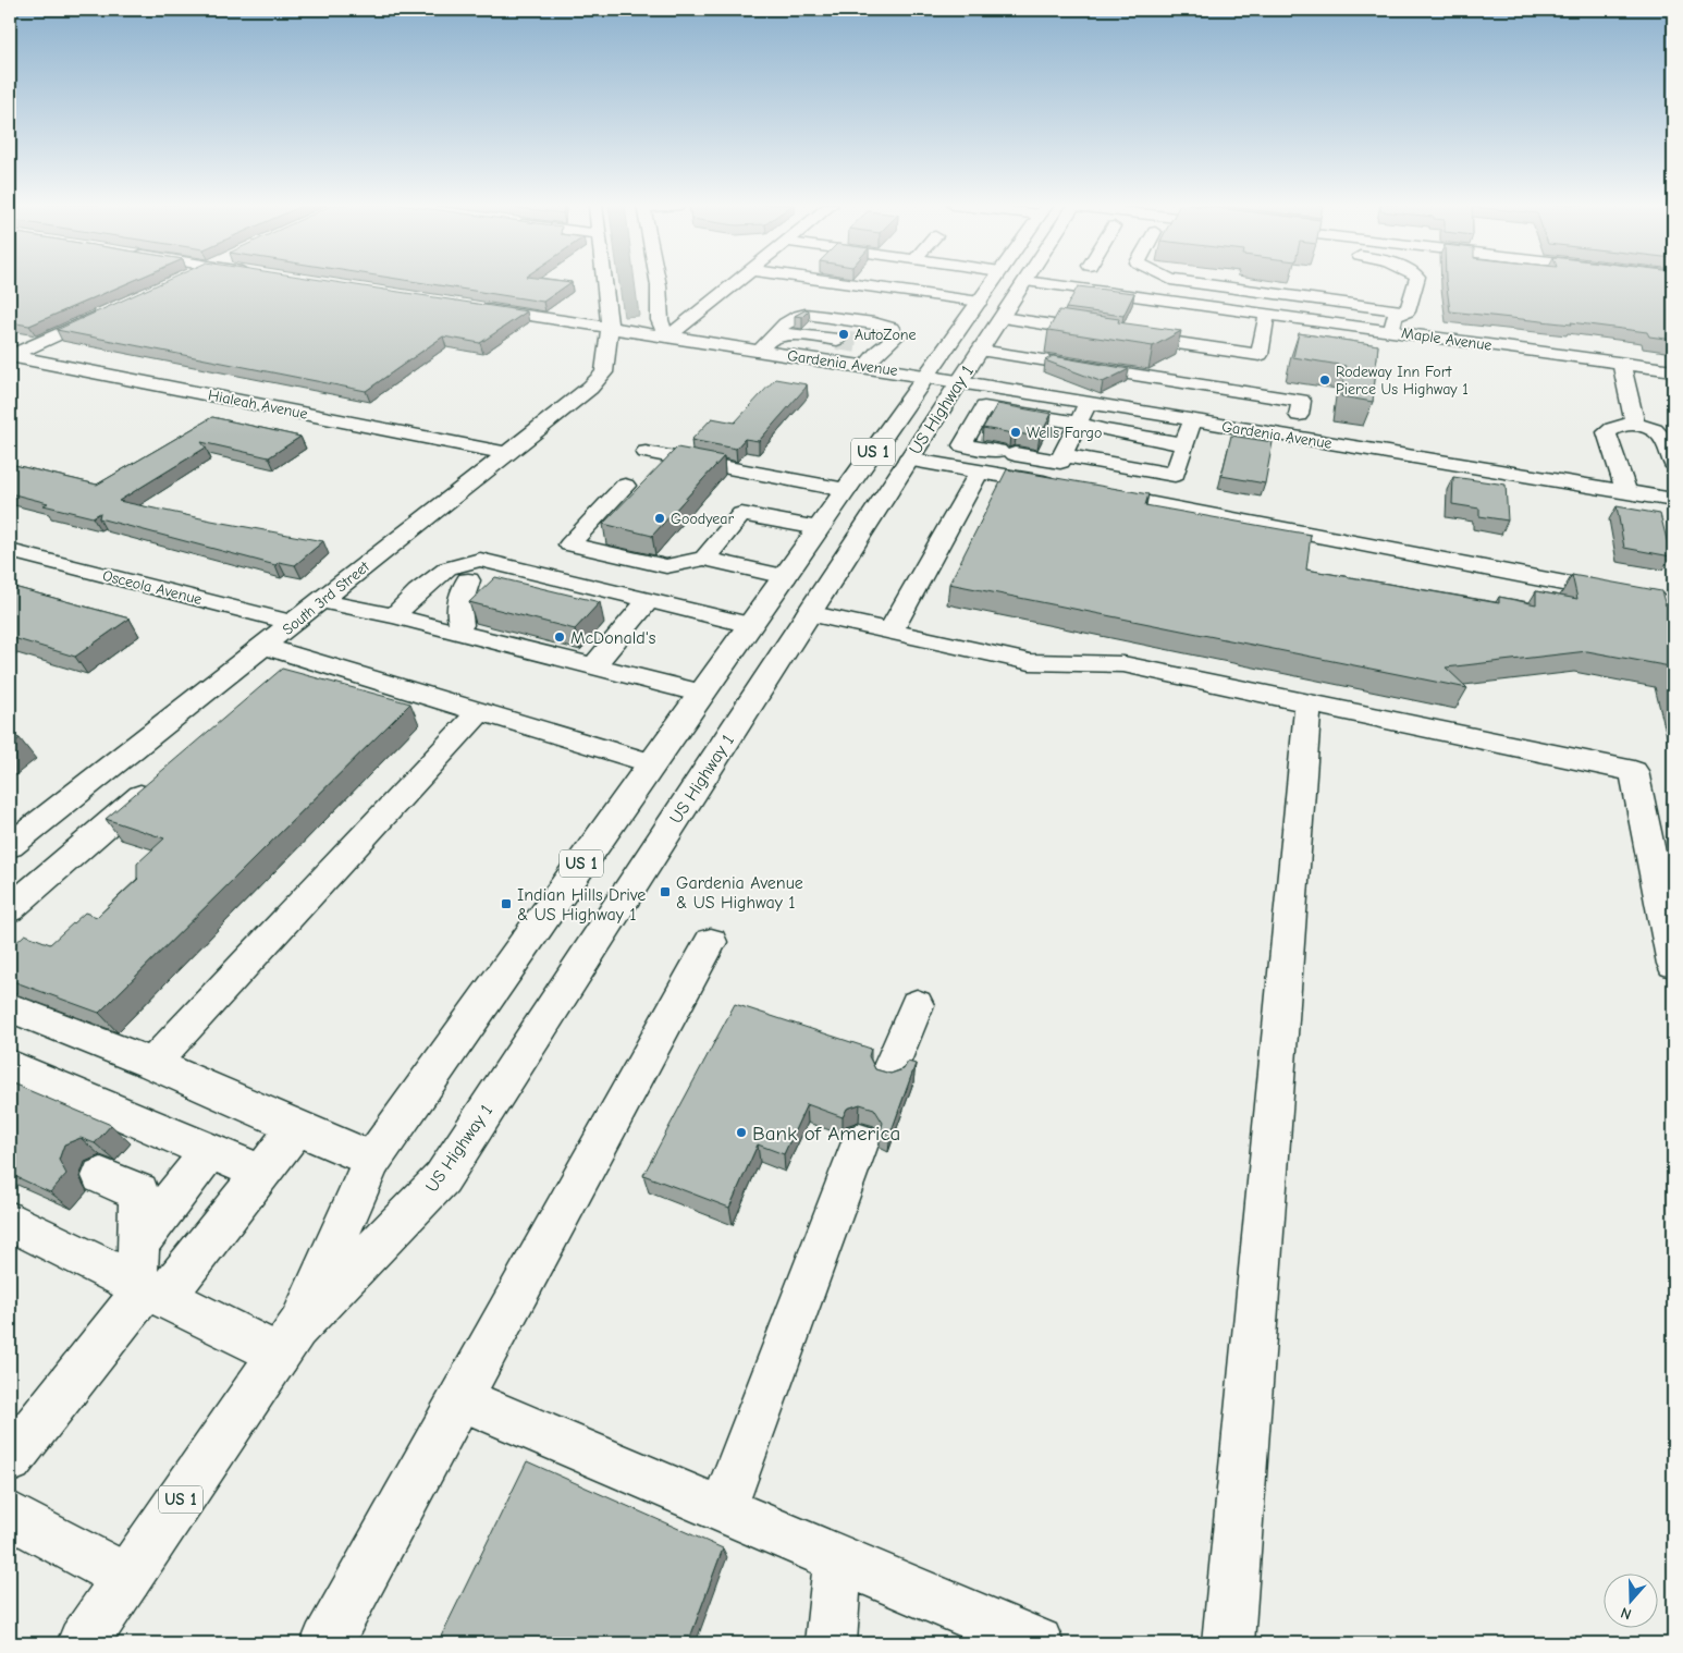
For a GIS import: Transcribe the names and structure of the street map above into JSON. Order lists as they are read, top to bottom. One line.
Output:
{"streets":{"street":["Maple Avenue","Gardenia Avenue","Hialeah Avenue","US Highway 1","US 1","Osceola Avenue","South 3rd Street"]},"crossings":[["Gardenia Avenue","US Highway 1"],["Gardenia Avenue","South 3rd Street"],["Hialeah Avenue","South 3rd Street"],["Osceola Avenue","South 3rd Street"]],"places":{"other":["AutoZone","Rodeway Inn Fort Pierce Us Highway 1","Wells Fargo","Goodyear","McDonald's","Bank of America"],"transit":["Gardenia Avenue & US Highway 1","Indian Hills Drive & US Highway 1"]},"north":"bottom"}
